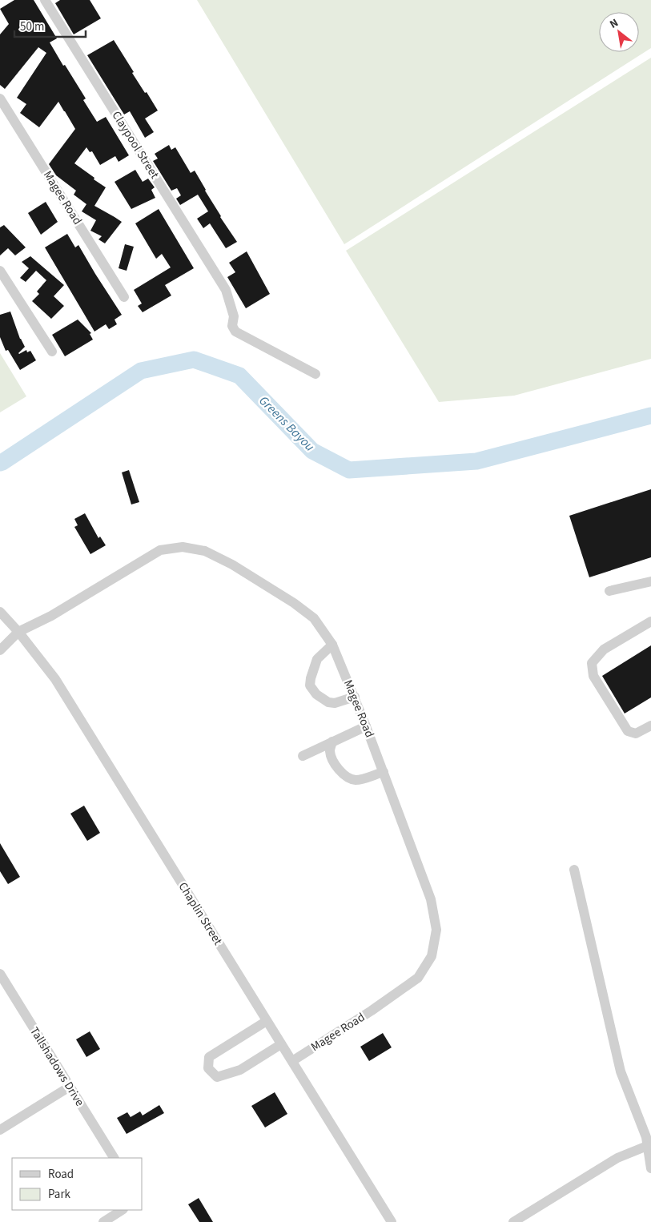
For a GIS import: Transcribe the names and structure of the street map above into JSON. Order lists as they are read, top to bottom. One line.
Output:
{"streets":{"street":["Claypool Street","Magee Road","Chaplin Street","Tallshadows Drive"]},"crossings":[["Magee Road","Chaplin Street"]],"water":["Greens Bayou"],"legend":["Road","Park"],"scale_bar":"50 m","north":"top left"}
